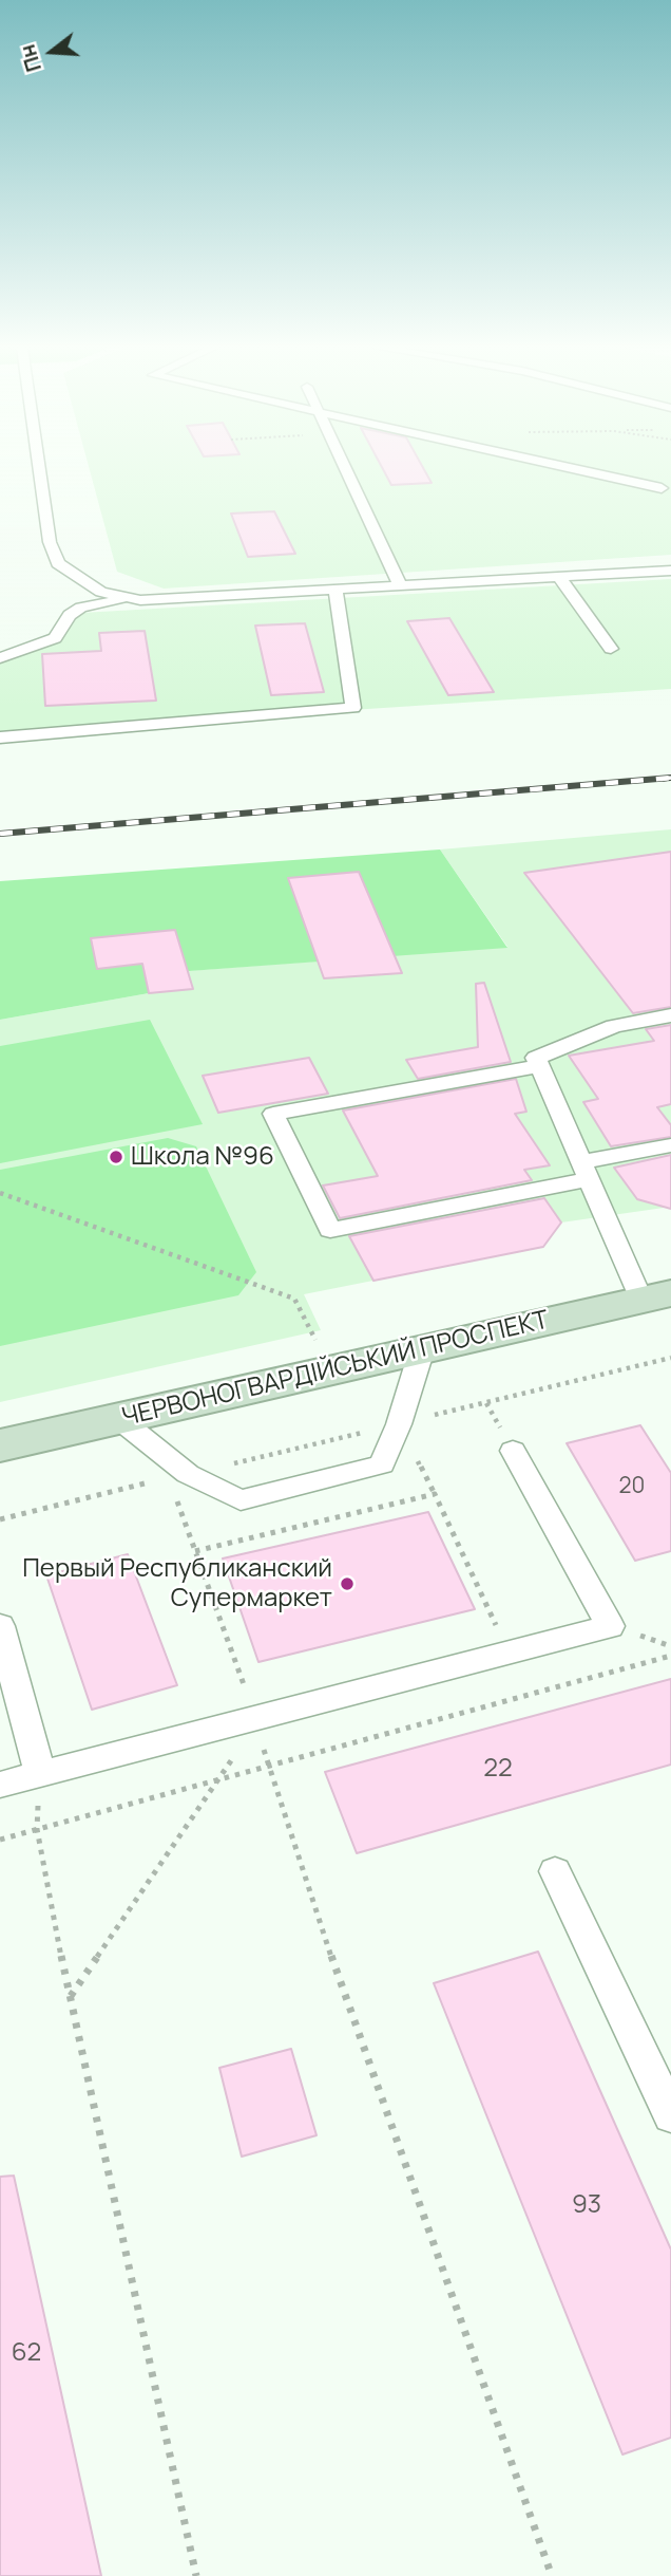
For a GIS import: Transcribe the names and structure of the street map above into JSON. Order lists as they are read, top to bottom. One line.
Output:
{"streets":{"main road":["ЧЕРВОНОГВАРДІЙСЬКИЙ ПРОСПЕКТ"]},"places":["Школа №96","Первый Республиканский Супермаркет"],"house_numbers":["20","22","93","62"],"north":"left"}
